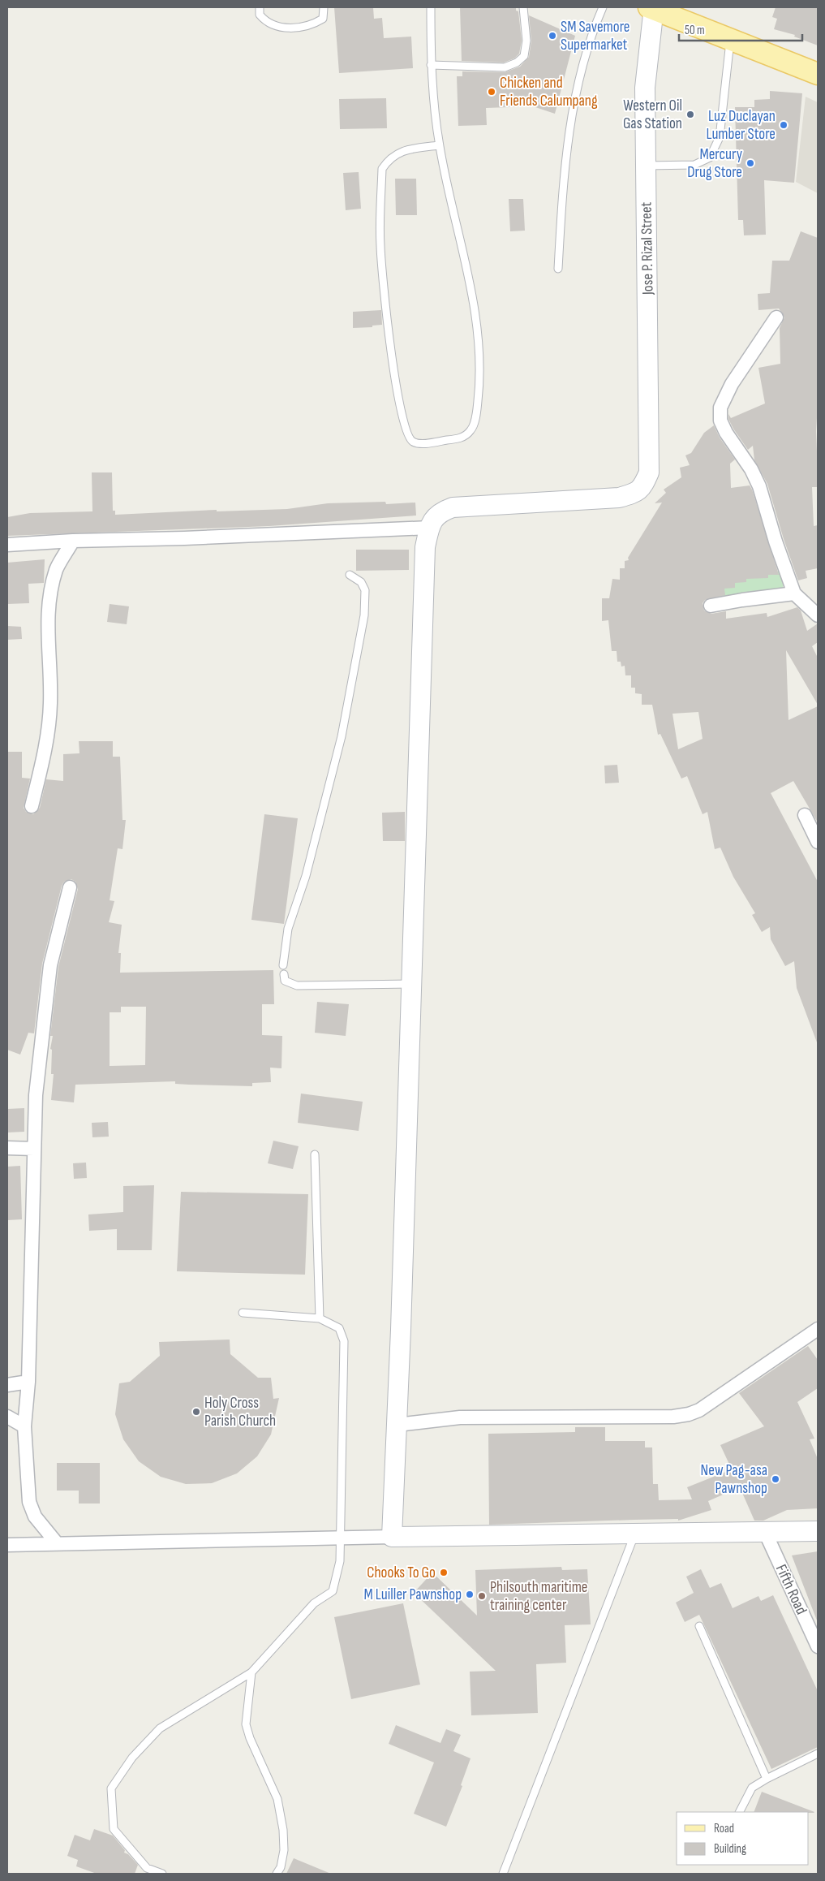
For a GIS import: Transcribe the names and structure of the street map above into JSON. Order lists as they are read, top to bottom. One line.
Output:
{"streets":{"street":["Jose P. Rizal Street","Fifth Road"]},"places":["SM Savemore Supermarket","Chicken and Friends Calumpang","Western Oil Gas Station","Luz Duclayan Lumber Store","Mercury Drug Store","Holy Cross Parish Church","New Pag-asa Pawnshop","Chooks To Go","M Luiller Pawnshop","Philsouth maritime training center"],"legend":["Road","Building"],"scale_bar":"50 m"}
